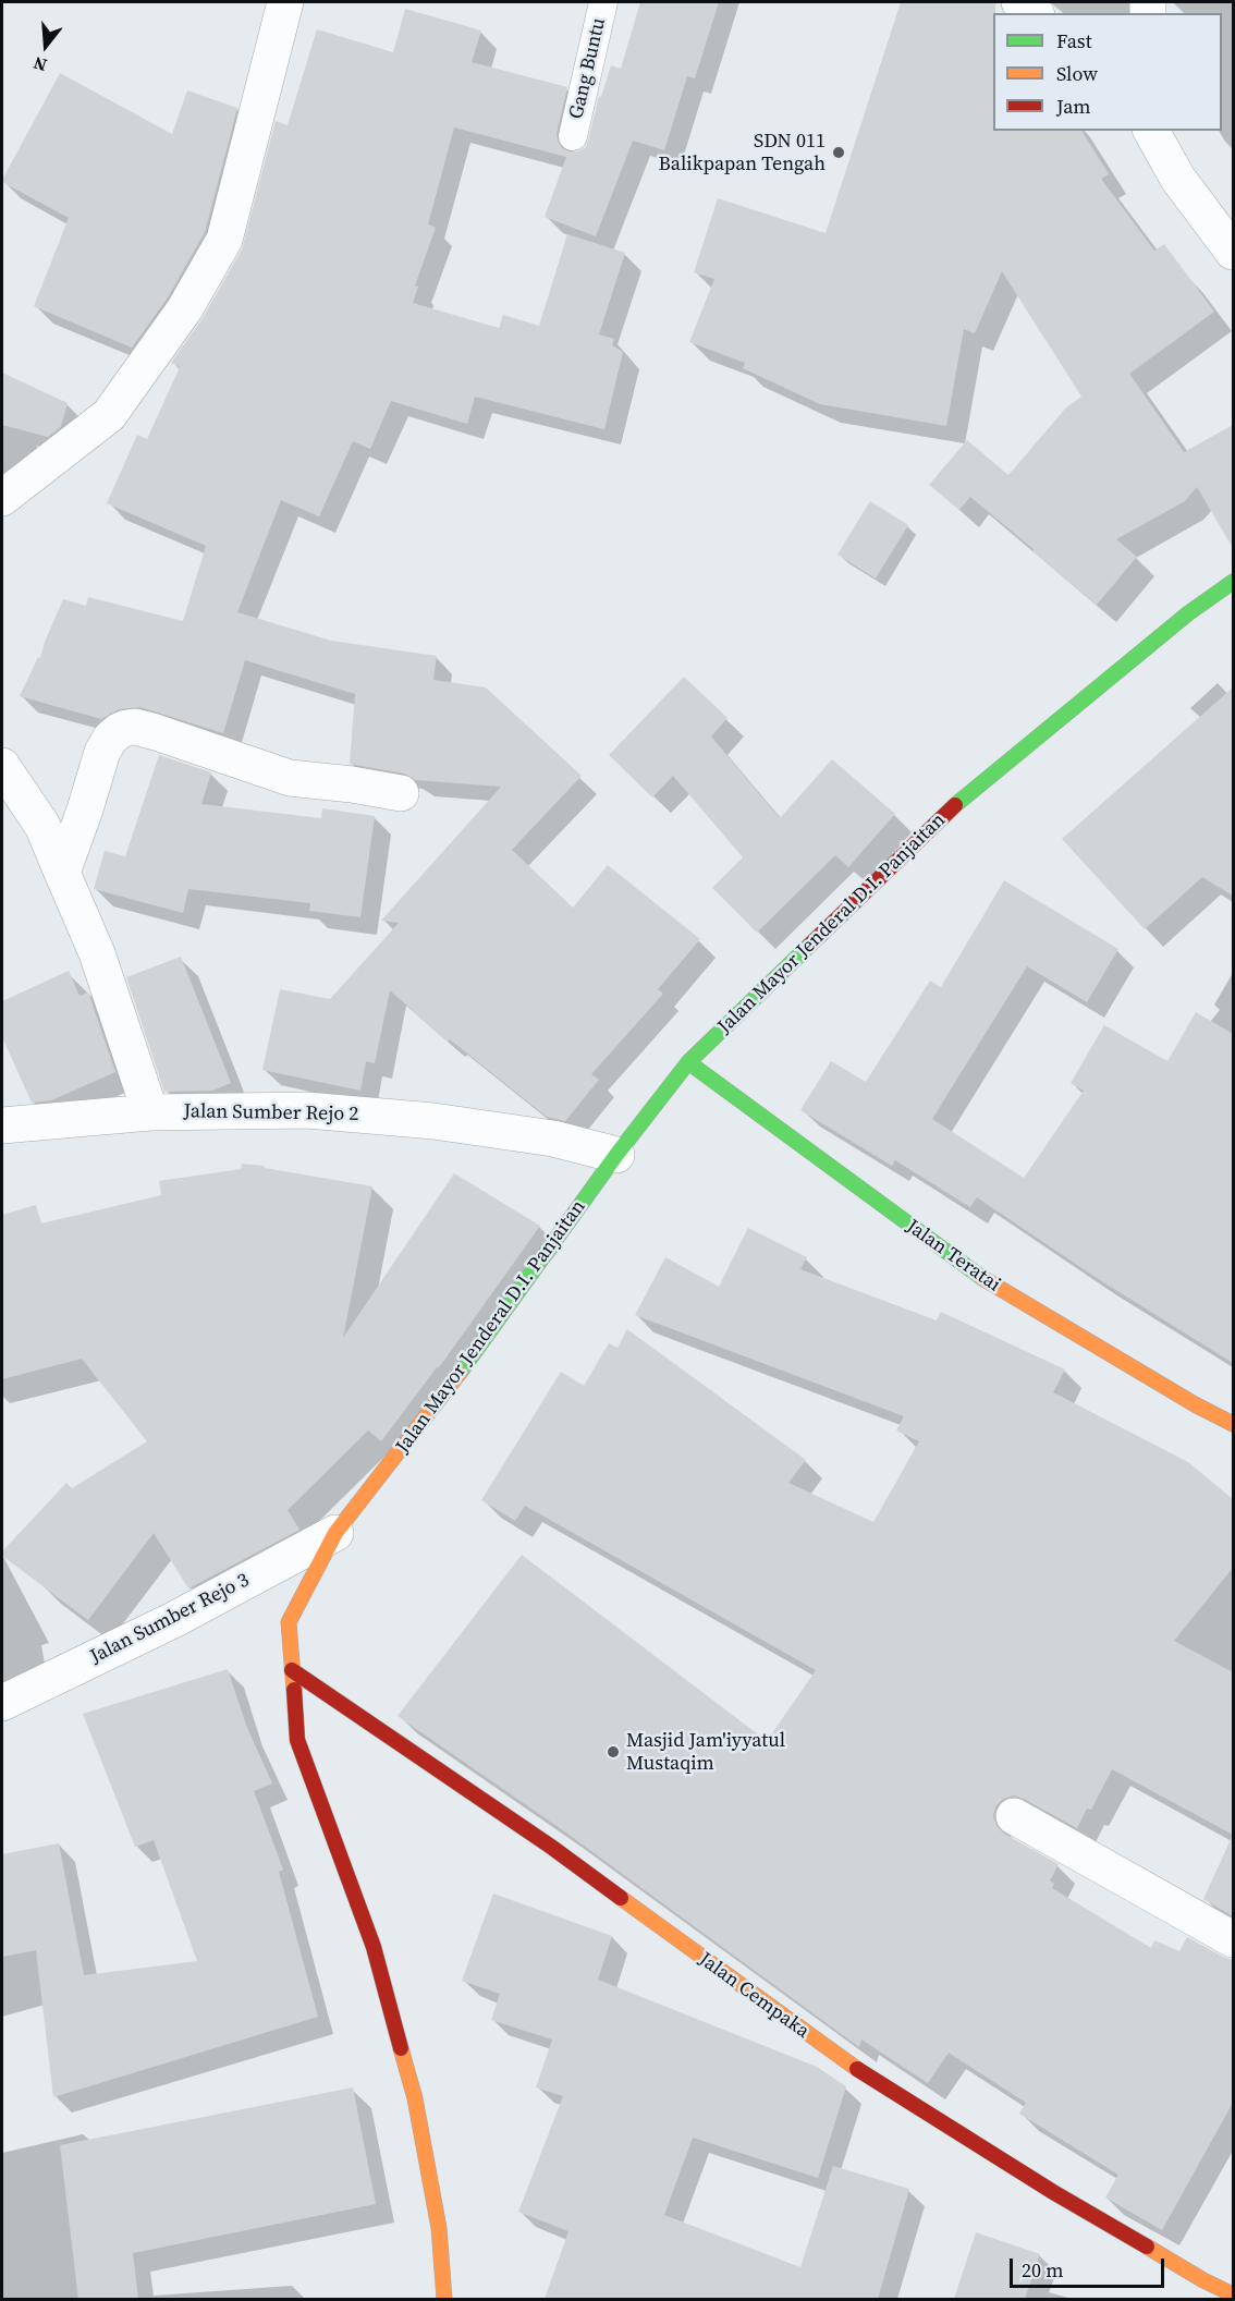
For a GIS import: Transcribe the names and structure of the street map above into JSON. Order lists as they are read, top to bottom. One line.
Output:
{"streets":{"main road":["Jalan Mayor Jenderal D.I. Panjaitan","Jalan Teratai","Jalan Cempaka"],"street":["Jalan Sumber Rejo 2","Jalan Sumber Rejo 3"],"lane":["Gang Buntu"]},"crossings":[["Jalan Mayor Jenderal D.I. Panjaitan","Jalan Sumber Rejo 2"],["Jalan Mayor Jenderal D.I. Panjaitan","Jalan Teratai"],["Jalan Mayor Jenderal D.I. Panjaitan","Jalan Sumber Rejo 3"],["Jalan Mayor Jenderal D.I. Panjaitan","Jalan Cempaka"]],"places":["SDN 011 Balikpapan Tengah","Masjid Jam'iyyatul Mustaqim"],"legend":["Fast","Slow","Jam"],"scale_bar":"20 m","north":"bottom"}
